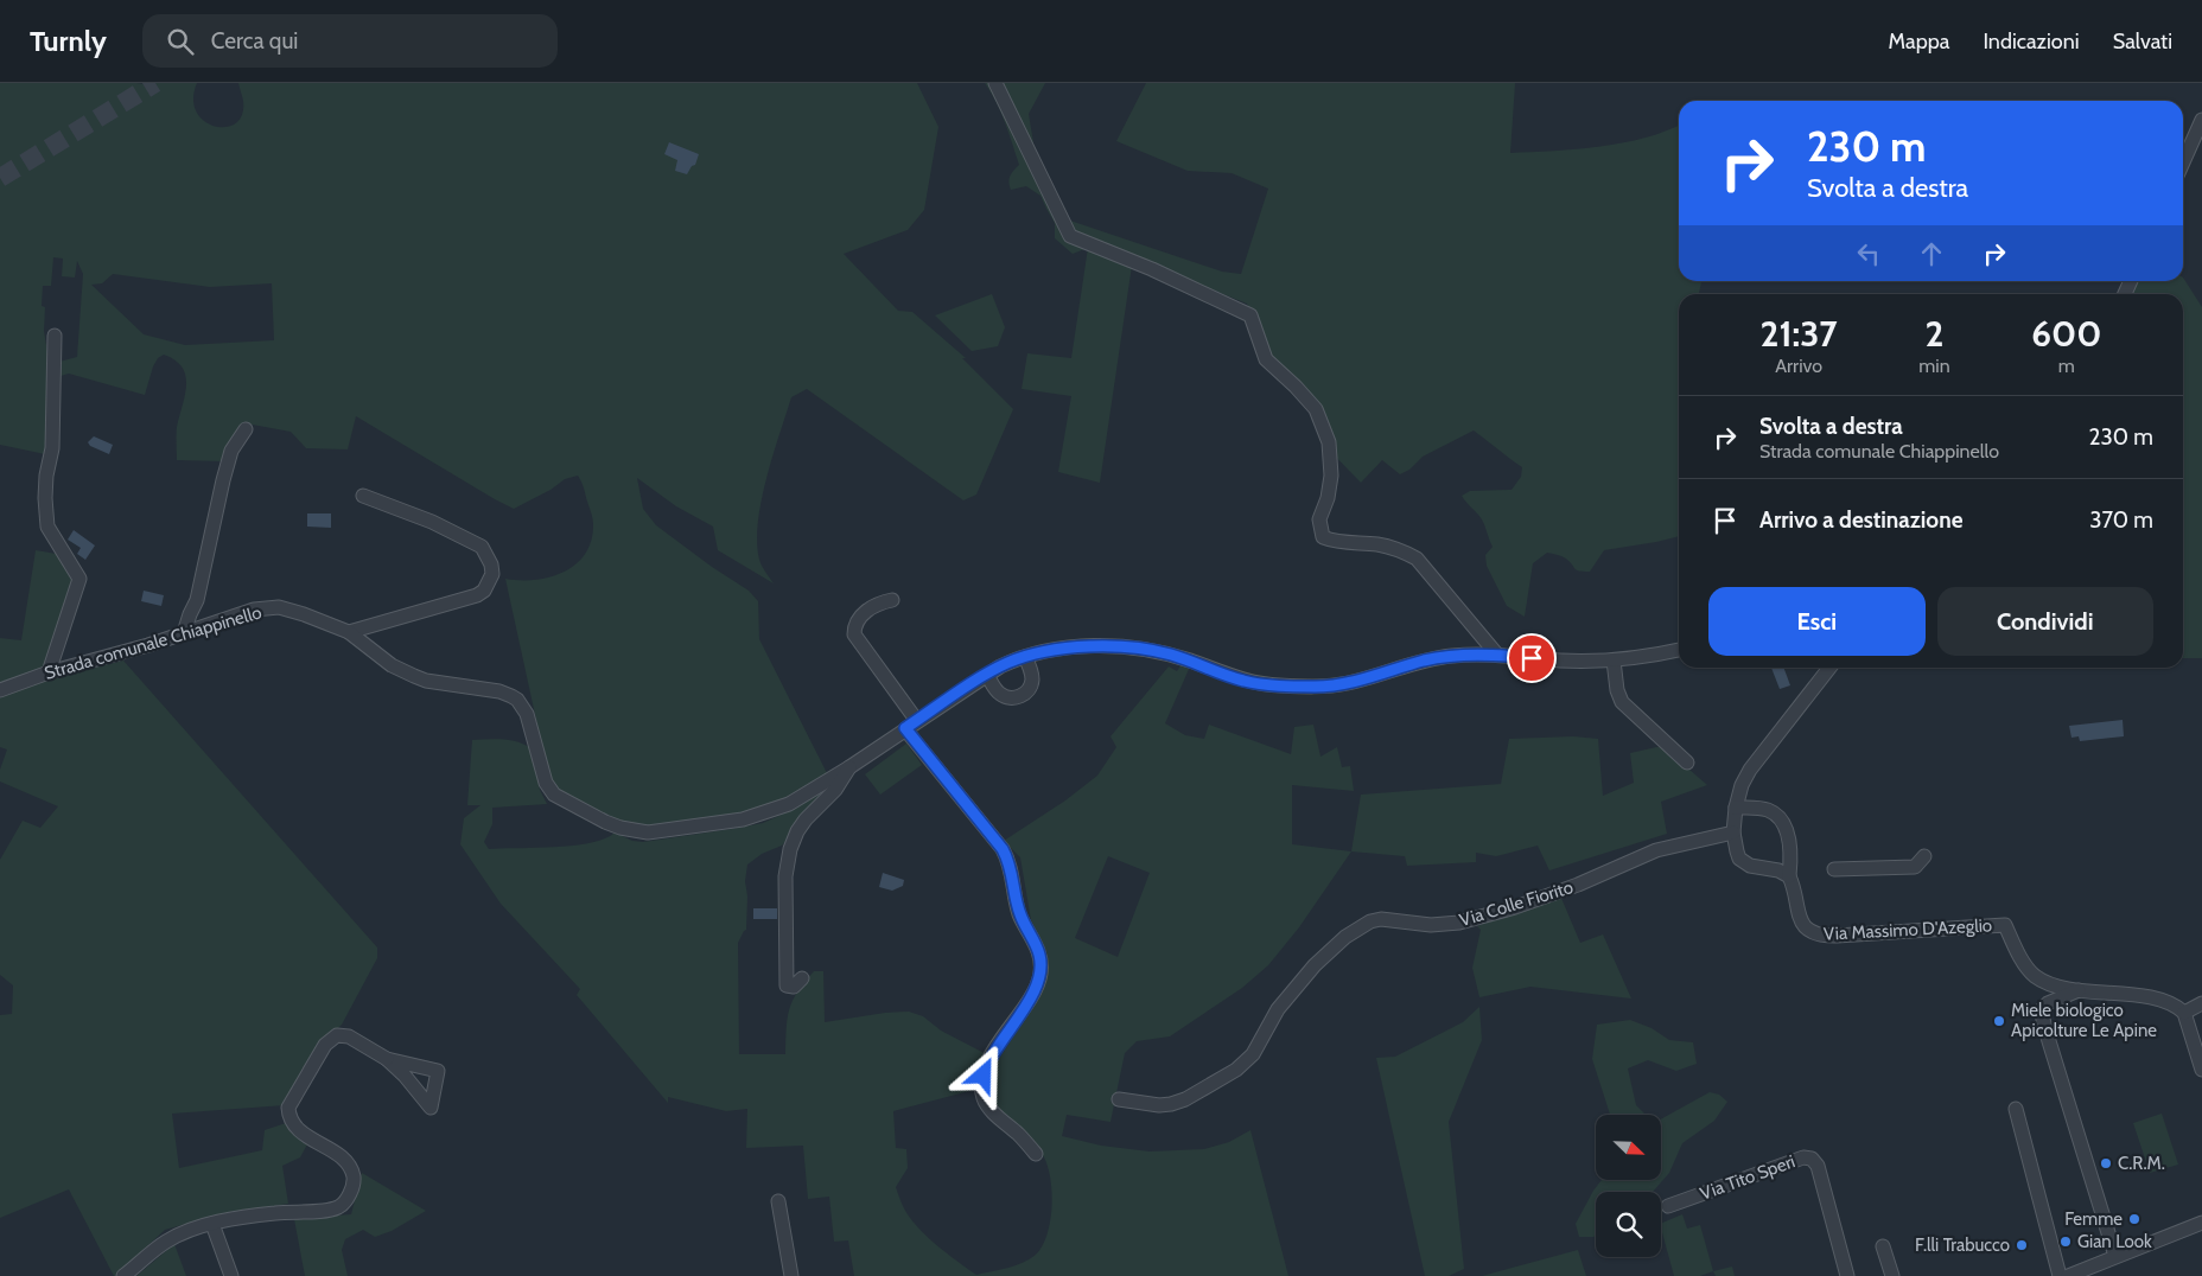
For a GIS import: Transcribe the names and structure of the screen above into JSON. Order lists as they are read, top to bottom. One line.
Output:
{"streets":{"street":["Strada comunale Chiappinello","Via Colle Fiorito","Via Massimo D'Azeglio","Via Tito Speri"]},"places":["Miele biologico Apicolture Le Apine","C.R.M.","Femme","Gian Look","F.lli Trabucco"],"north":"bottom right","page":{"header":"Turnly","search":"Cerca qui","nav":["Mappa","Indicazioni","Salvati"],"turn":["230 m","Svolta a destra"],"eta":["21:37","Arrivo","2","min","600","m"],"list":[{"name":"Svolta a destra","note":"Strada comunale Chiappinello","value":"230 m"},{"name":"Arrivo a destinazione","value":"370 m"}],"buttons":["Esci","Condividi"]}}
